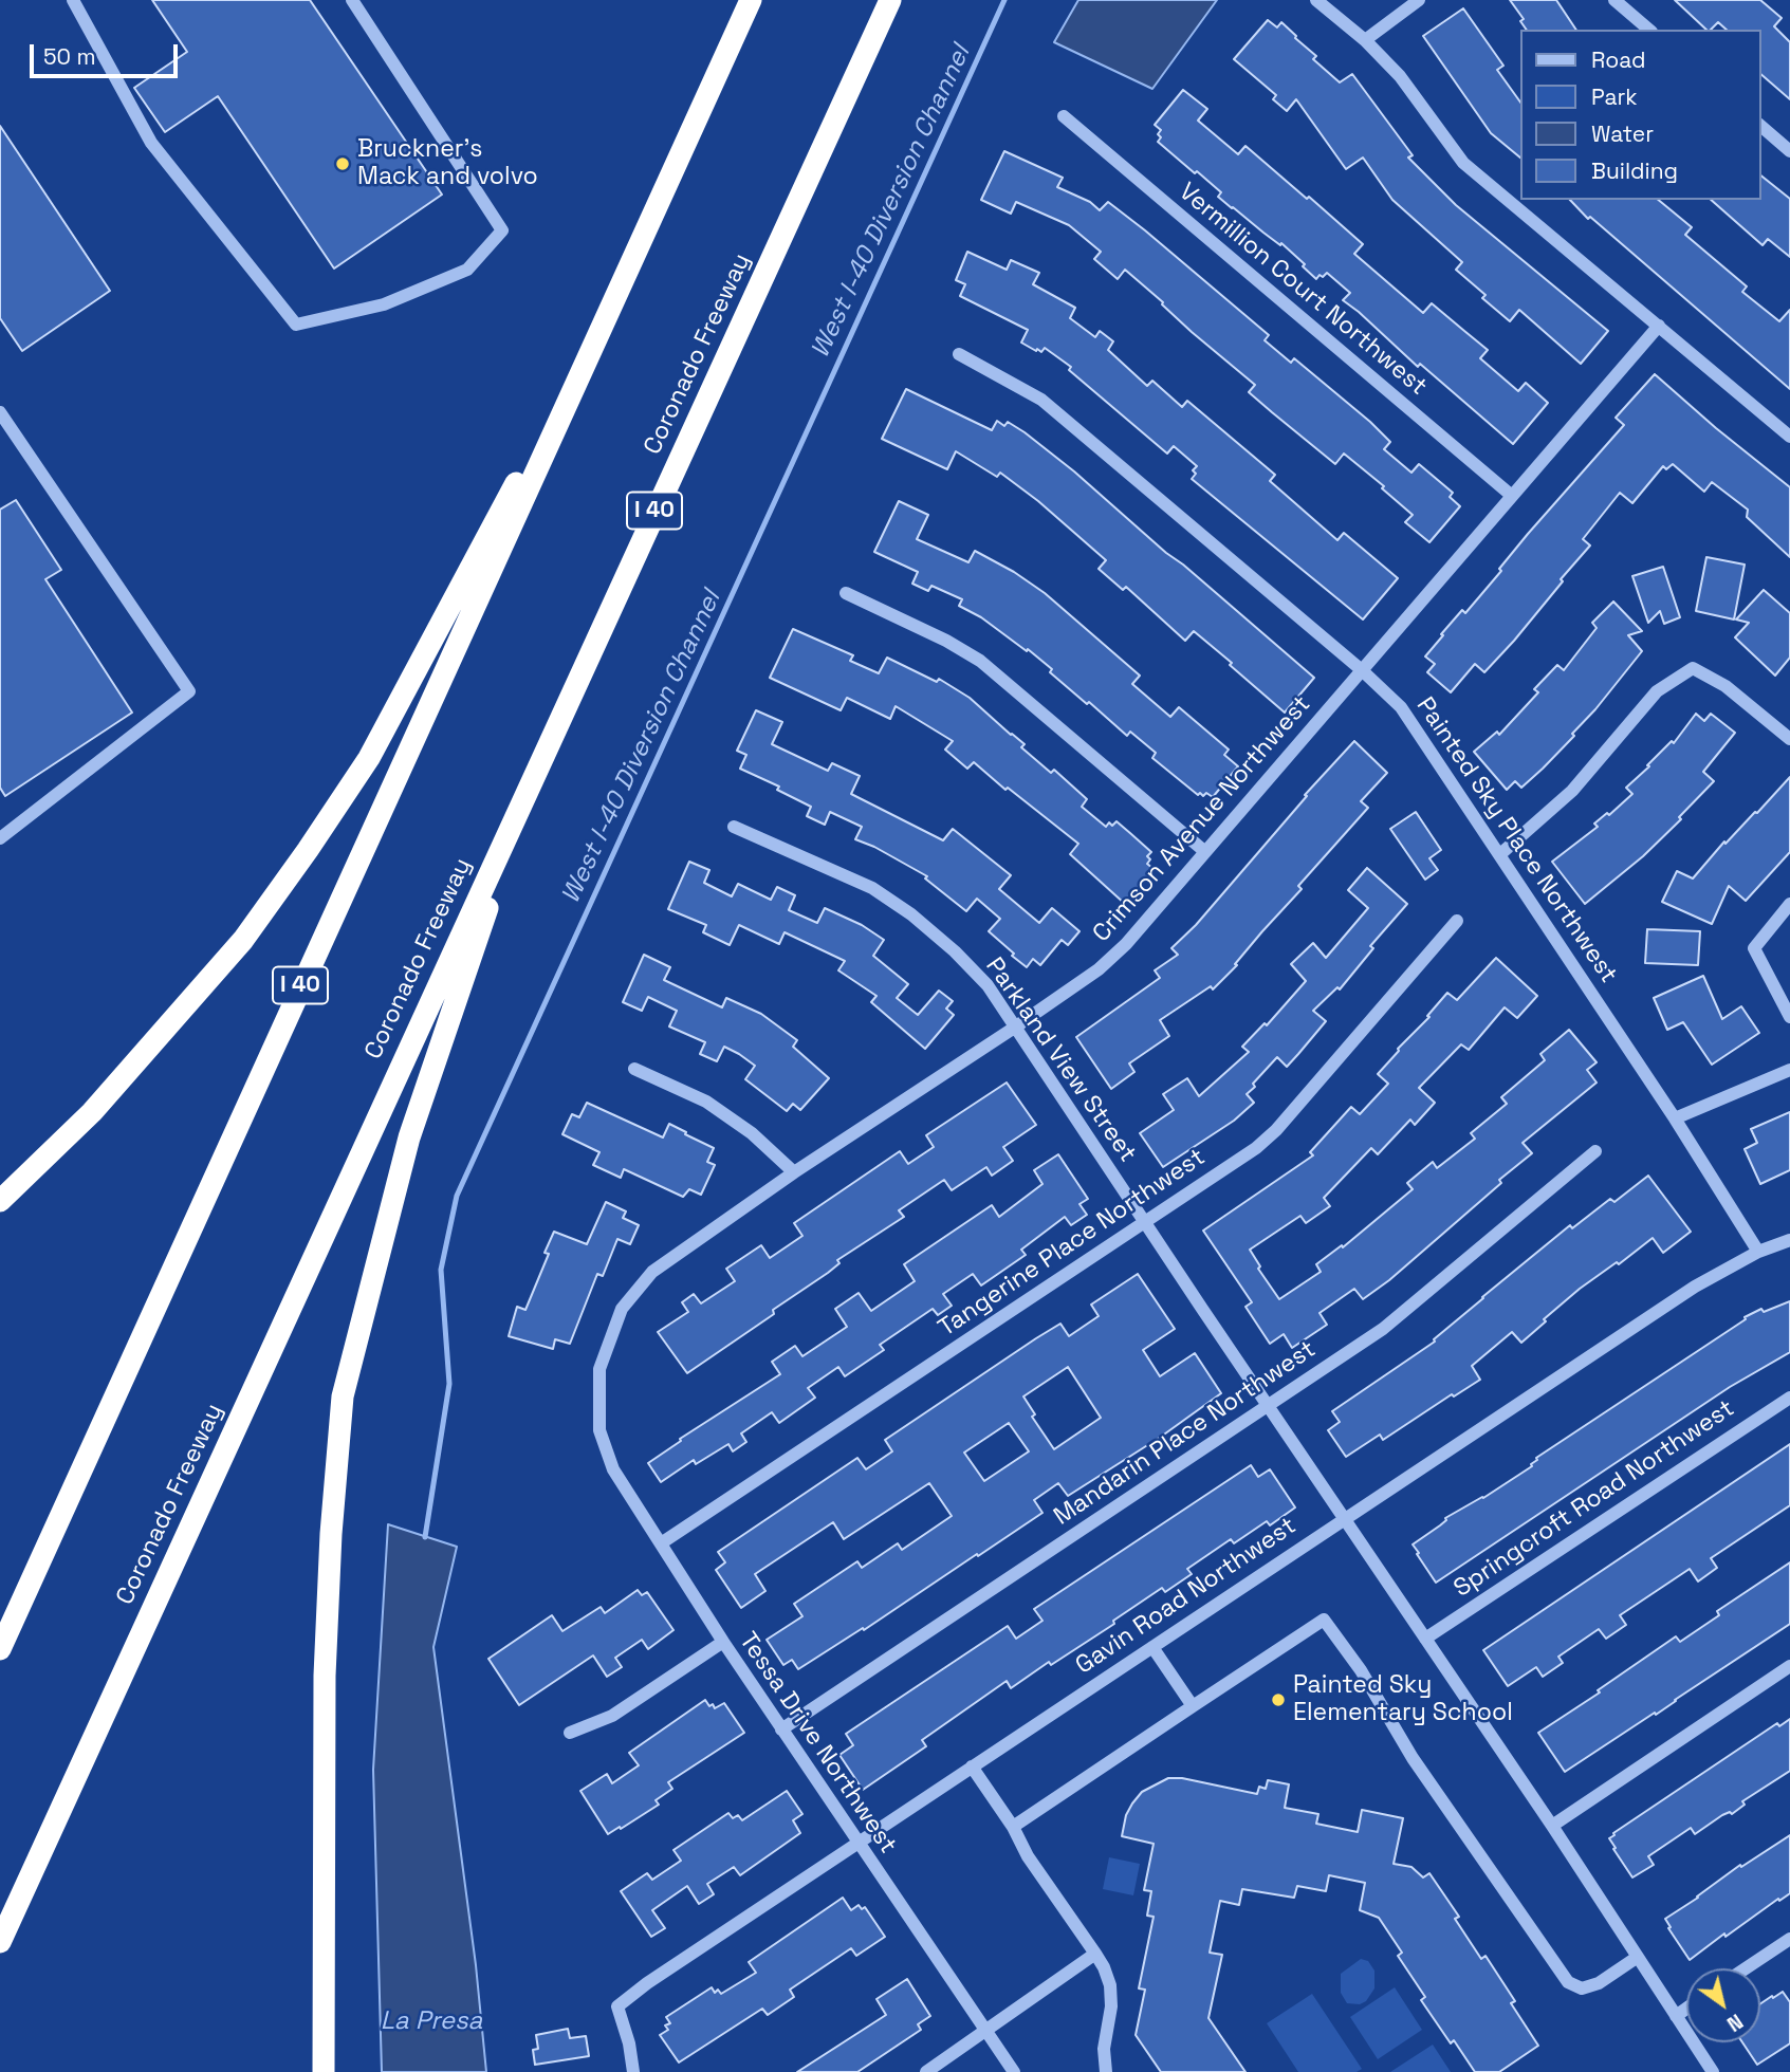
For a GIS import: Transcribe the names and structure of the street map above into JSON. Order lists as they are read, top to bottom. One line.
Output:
{"streets":{"highway":["Coronado Freeway","I 40"],"street":["Vermillion Court Northwest","Crimson Avenue Northwest","Painted Sky Place Northwest","Parkland View Street","Tangerine Place Northwest","Mandarin Place Northwest","Springcroft Road Northwest","Gavin Road Northwest","Tessa Drive Northwest"]},"crossings":[["Vermillion Court Northwest","Crimson Avenue Northwest"],["Crimson Avenue Northwest","Painted Sky Place Northwest"],["Crimson Avenue Northwest","Parkland View Street"],["Crimson Avenue Northwest","Tessa Drive Northwest"],["Painted Sky Place Northwest","Gavin Road Northwest"],["Parkland View Street","Tangerine Place Northwest"],["Parkland View Street","Mandarin Place Northwest"],["Parkland View Street","Springcroft Road Northwest"],["Parkland View Street","Gavin Road Northwest"],["Tangerine Place Northwest","Tessa Drive Northwest"],["Mandarin Place Northwest","Tessa Drive Northwest"],["Gavin Road Northwest","Tessa Drive Northwest"]],"water":["West I-40 Diversion Channel","La Presa"],"places":["Bruckner's Mack and volvo","Painted Sky Elementary School"],"legend":["Road","Park","Water","Building"],"scale_bar":"50 m","north":"bottom right"}
